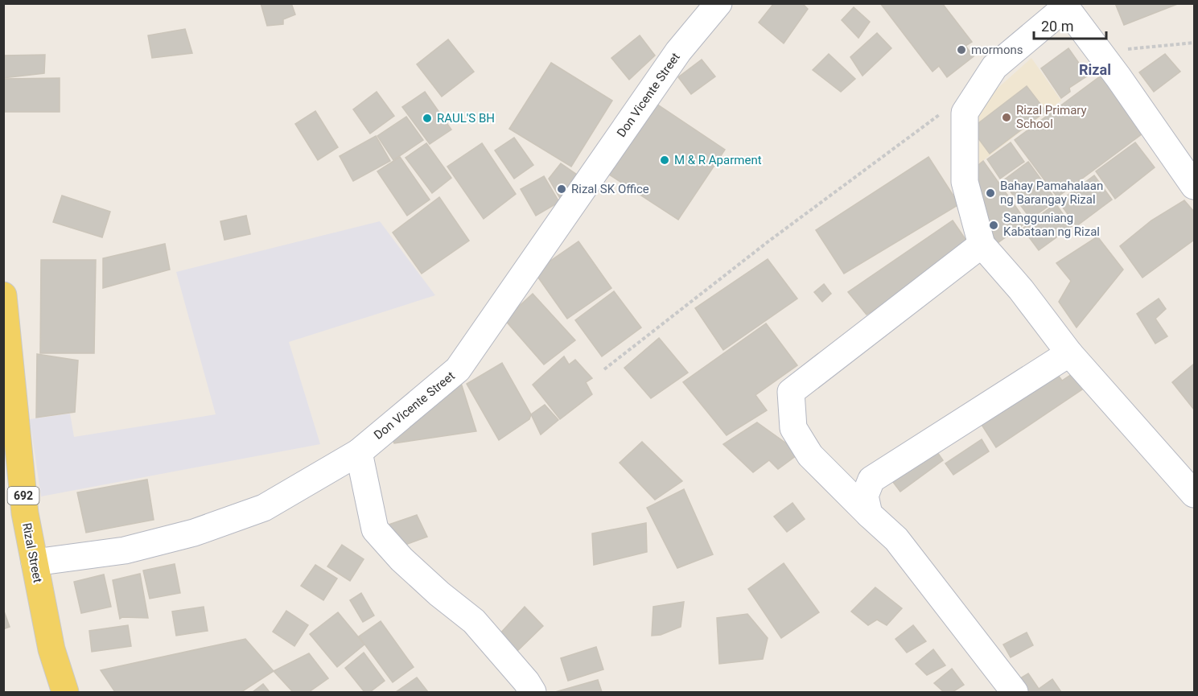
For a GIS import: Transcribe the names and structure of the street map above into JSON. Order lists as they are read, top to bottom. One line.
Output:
{"streets":{"main road":["692","Rizal Street"],"street":["Don Vicente Street"]},"crossings":[["Don Vicente Street","Rizal Street"]],"districts":["Rizal"],"places":["mormons","Rizal Primary School","RAUL'S BH","M & R Aparment","Rizal SK Office","Bahay Pamahalaan ng Barangay Rizal","Sangguniang Kabataan ng Rizal"],"scale_bar":"20 m"}
